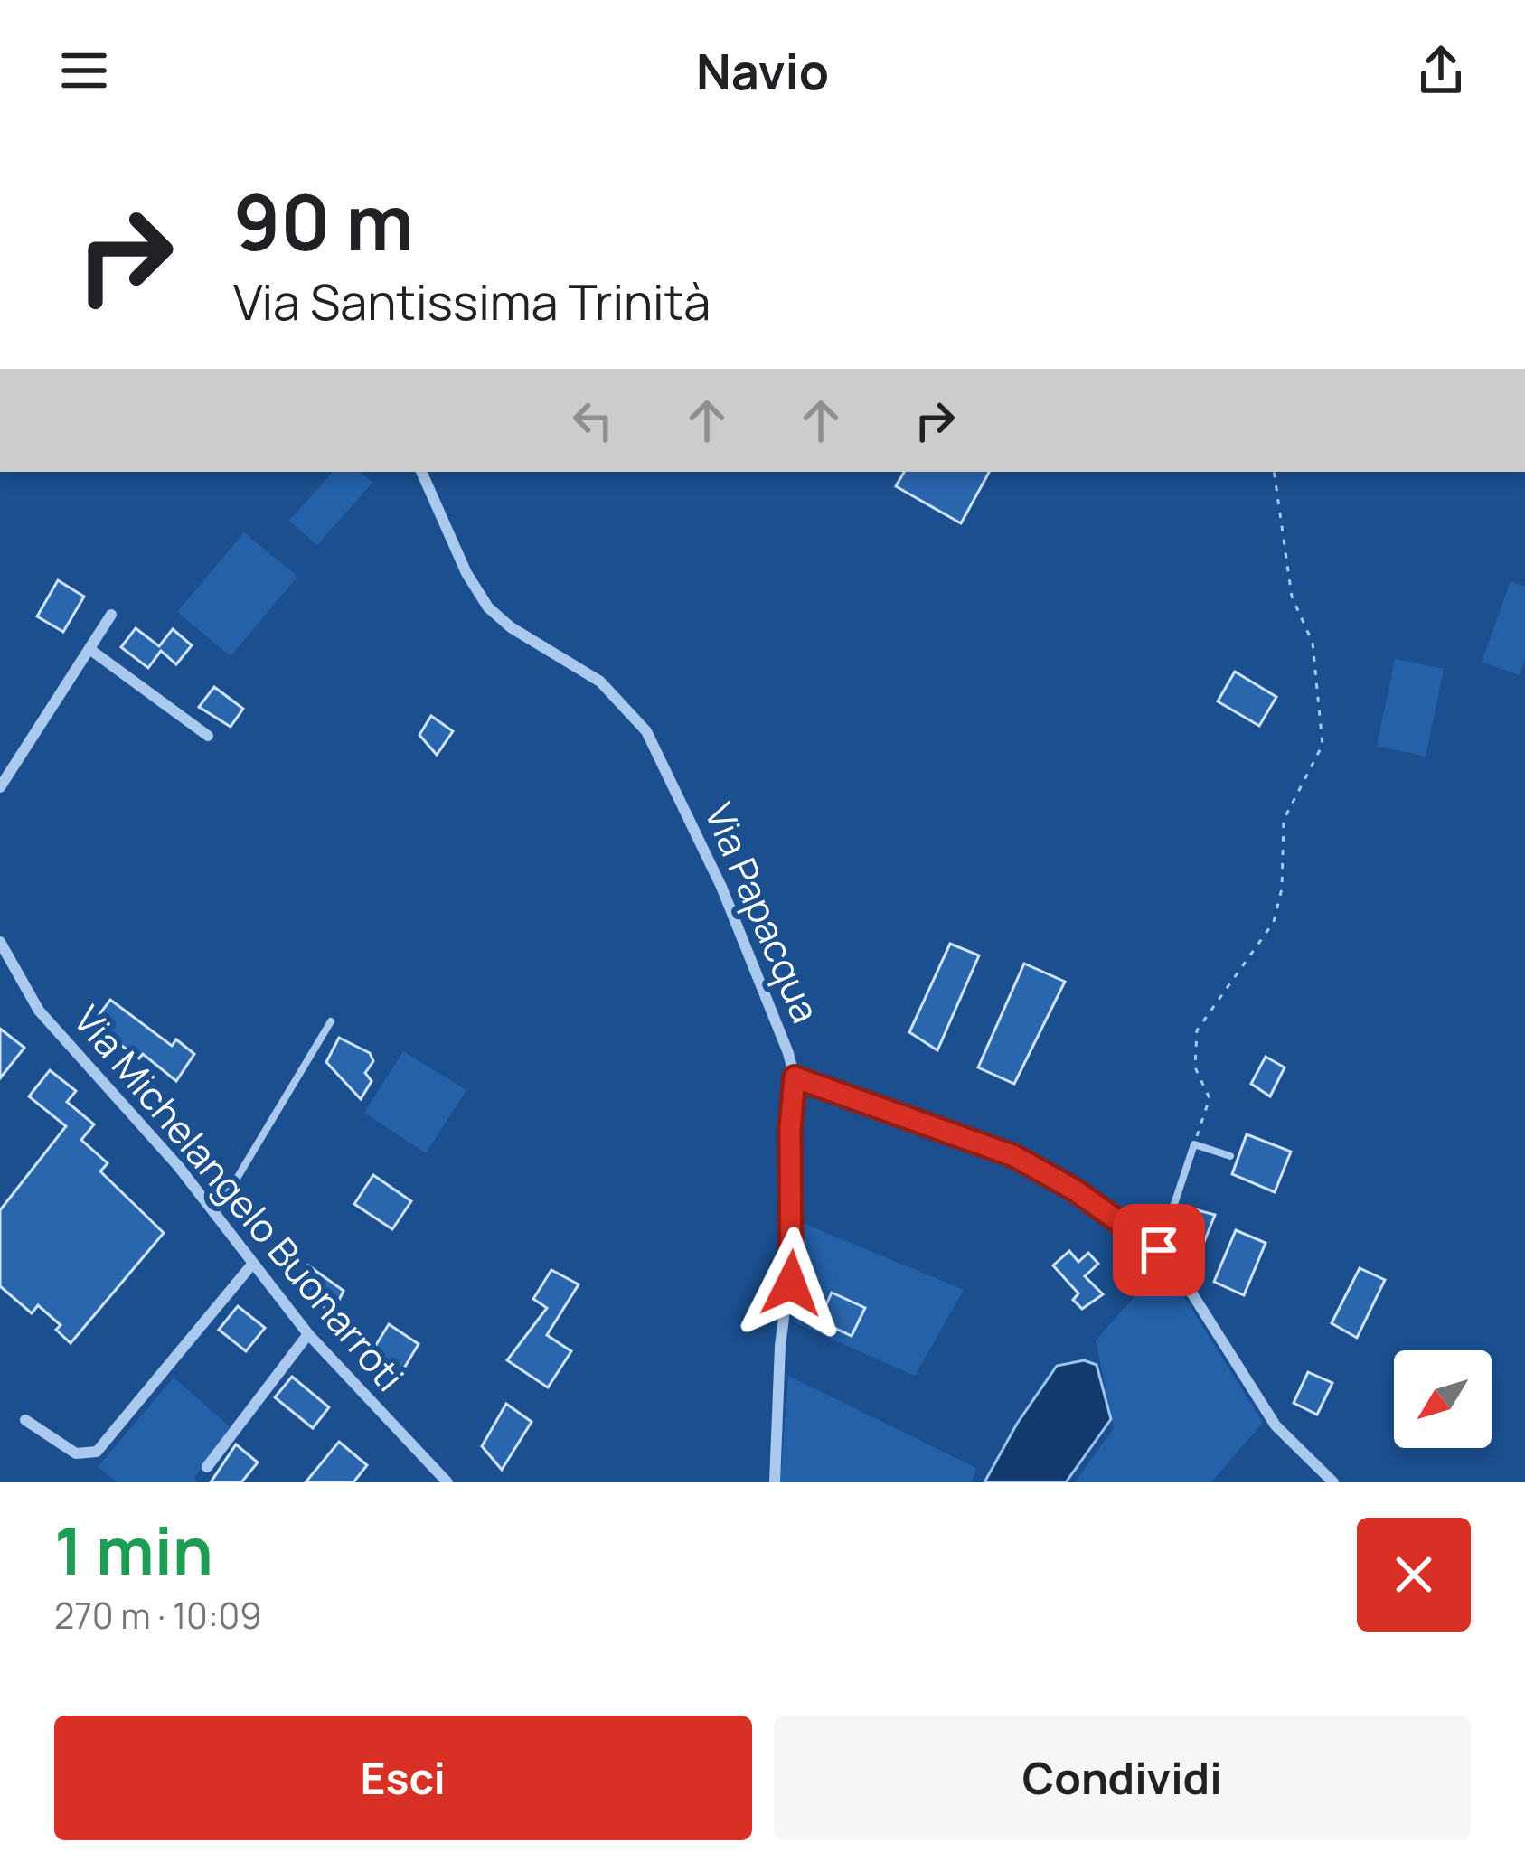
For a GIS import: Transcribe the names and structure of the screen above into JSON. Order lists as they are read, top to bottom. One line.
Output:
{"streets":{"street":["Via Papacqua","Via Michelangelo Buonarroti"]},"north":"bottom left","page":{"header":"Navio","turn":["90 m","Via Santissima Trinità"],"heading":["1 min","270 m · 10:09"],"buttons":["Esci","Condividi"]}}
